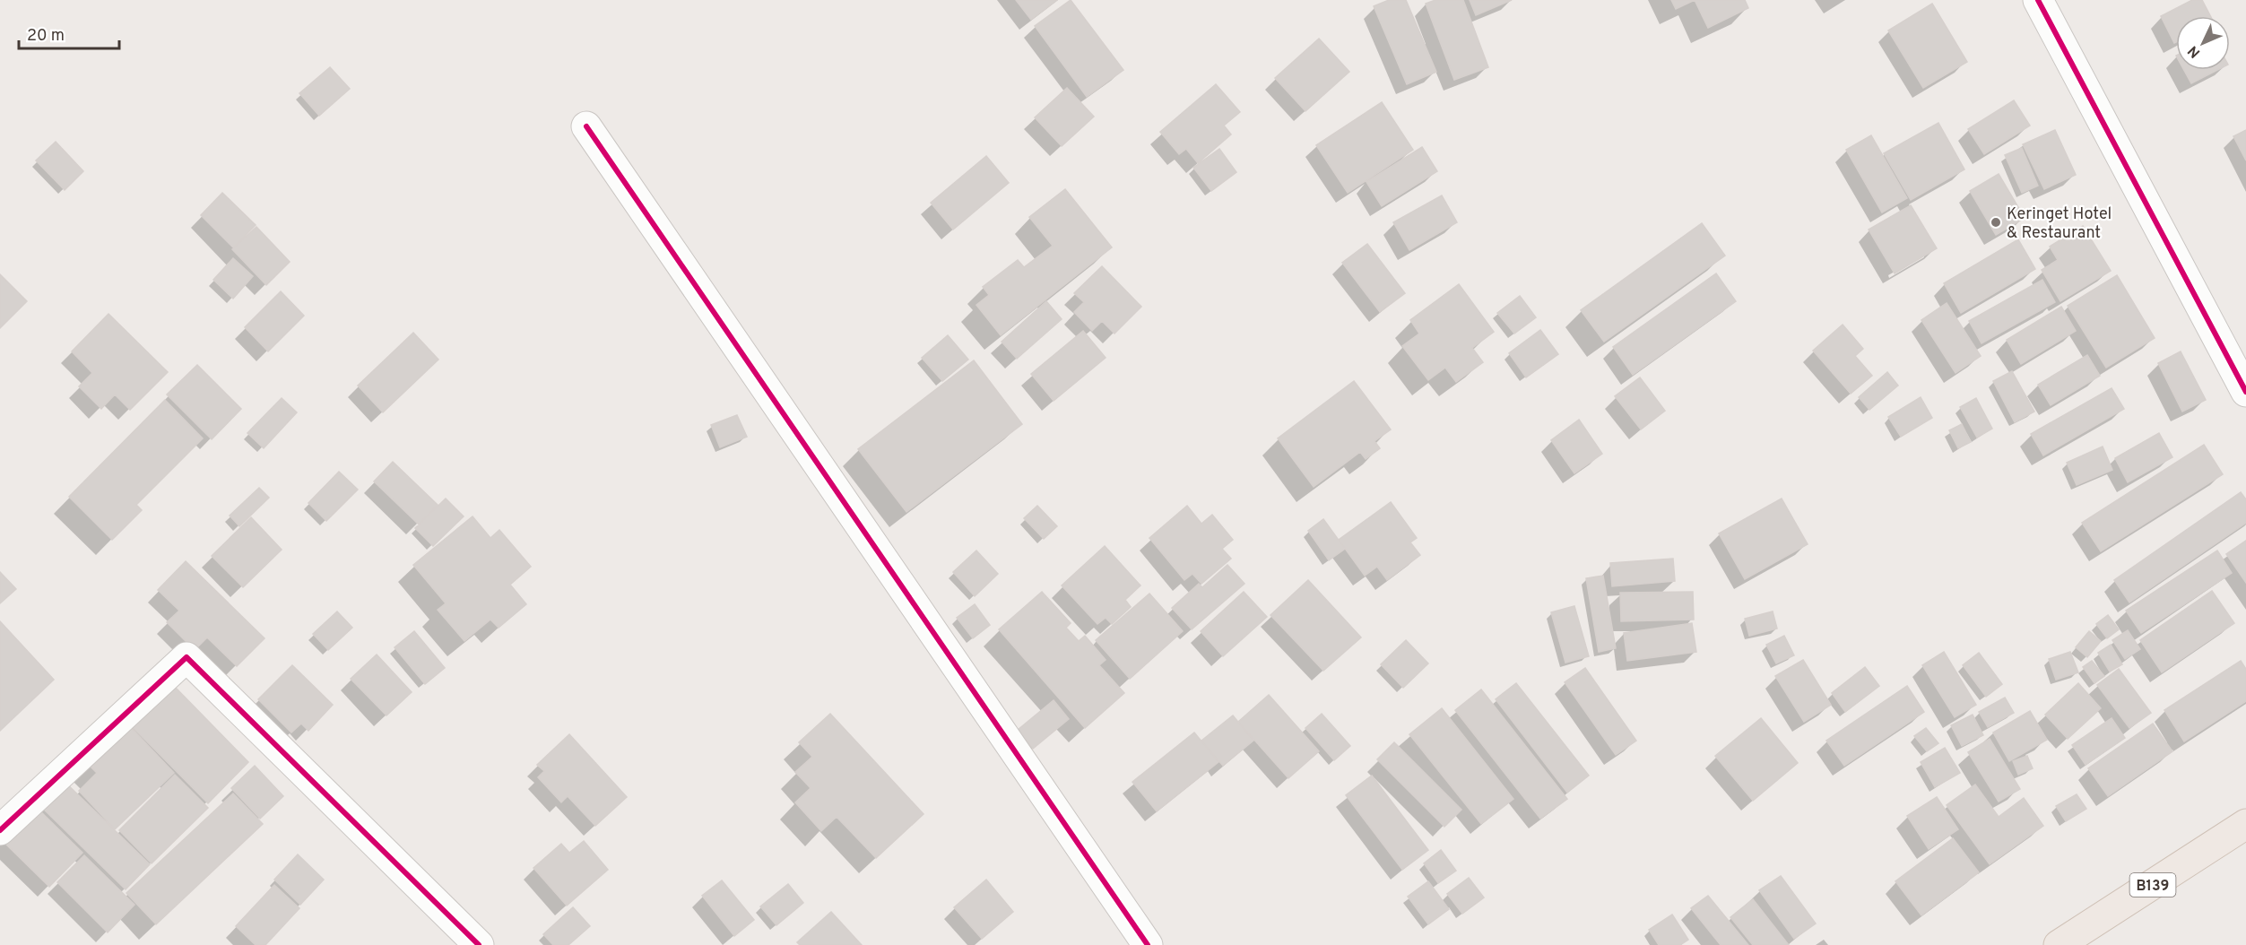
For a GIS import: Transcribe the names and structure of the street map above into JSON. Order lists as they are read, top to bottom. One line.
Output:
{"streets":{"main road":["B139"]},"places":["Keringet Hotel & Restaurant"],"scale_bar":"20 m","north":"bottom left"}
